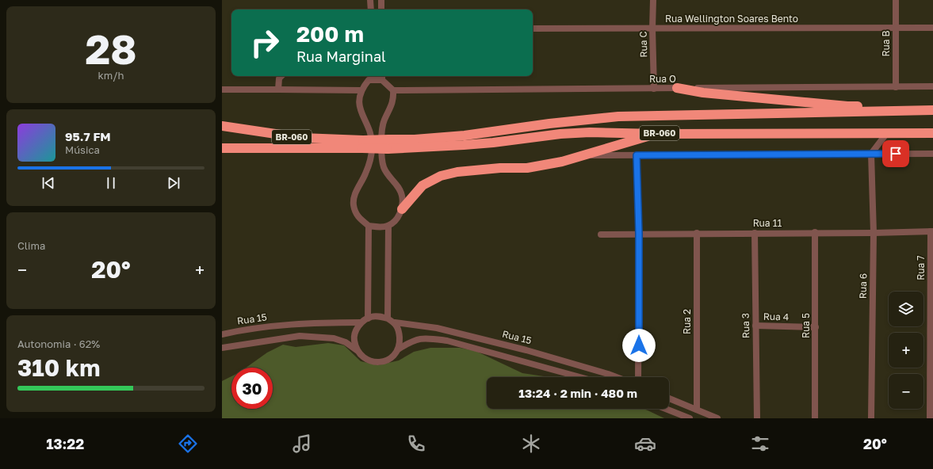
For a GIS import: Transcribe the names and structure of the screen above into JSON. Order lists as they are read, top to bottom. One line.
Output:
{"streets":{"highway":["BR-060"],"street":["Rua Wellington Soares Bento","Rua B","Rua C","Rua O","Rua 11","Rua 7","Rua 6","Rua 4","Rua 15","Rua 2","Rua 3","Rua 5"]},"crossings":[["Rua Wellington Soares Bento","Rua B"],["Rua Wellington Soares Bento","Rua C"],["Rua B","Rua O"],["Rua C","Rua O"],["Rua 11","Rua 7"],["Rua 11","Rua 6"],["Rua 11","Rua 2"],["Rua 11","Rua 3"],["Rua 11","Rua 5"],["Rua 4","Rua 3"],["Rua 4","Rua 5"]],"page":{"tile":[["28","km/h"],"Clima",["Autonomia · 62%","310 km"]],"turn":["200 m","Rua Marginal"],"song":["95.7 FM","Música"],"heat":["−","20°","+"],"map_buttons":["+","−"],"limit":"30","trip":"13:24 · 2 min · 480 m","tabs":["13:22","20°"]}}
